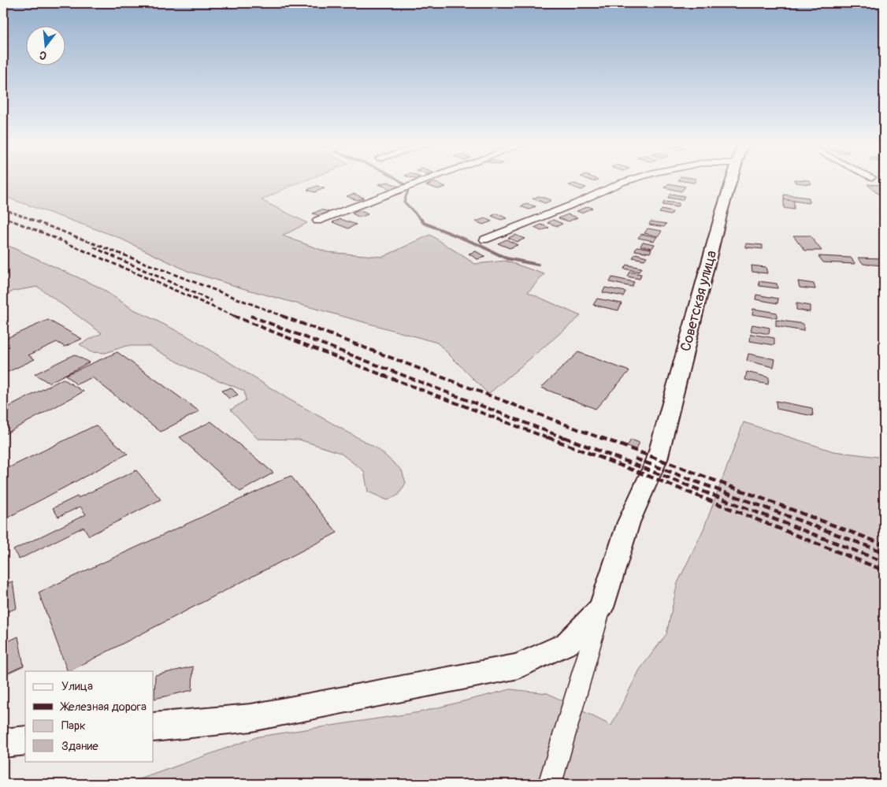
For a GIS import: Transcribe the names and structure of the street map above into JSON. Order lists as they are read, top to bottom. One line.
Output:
{"streets":{"main road":["Советская улица"]},"legend":["Улица","Железная дорога","Парк","Здание"],"north":"bottom"}
